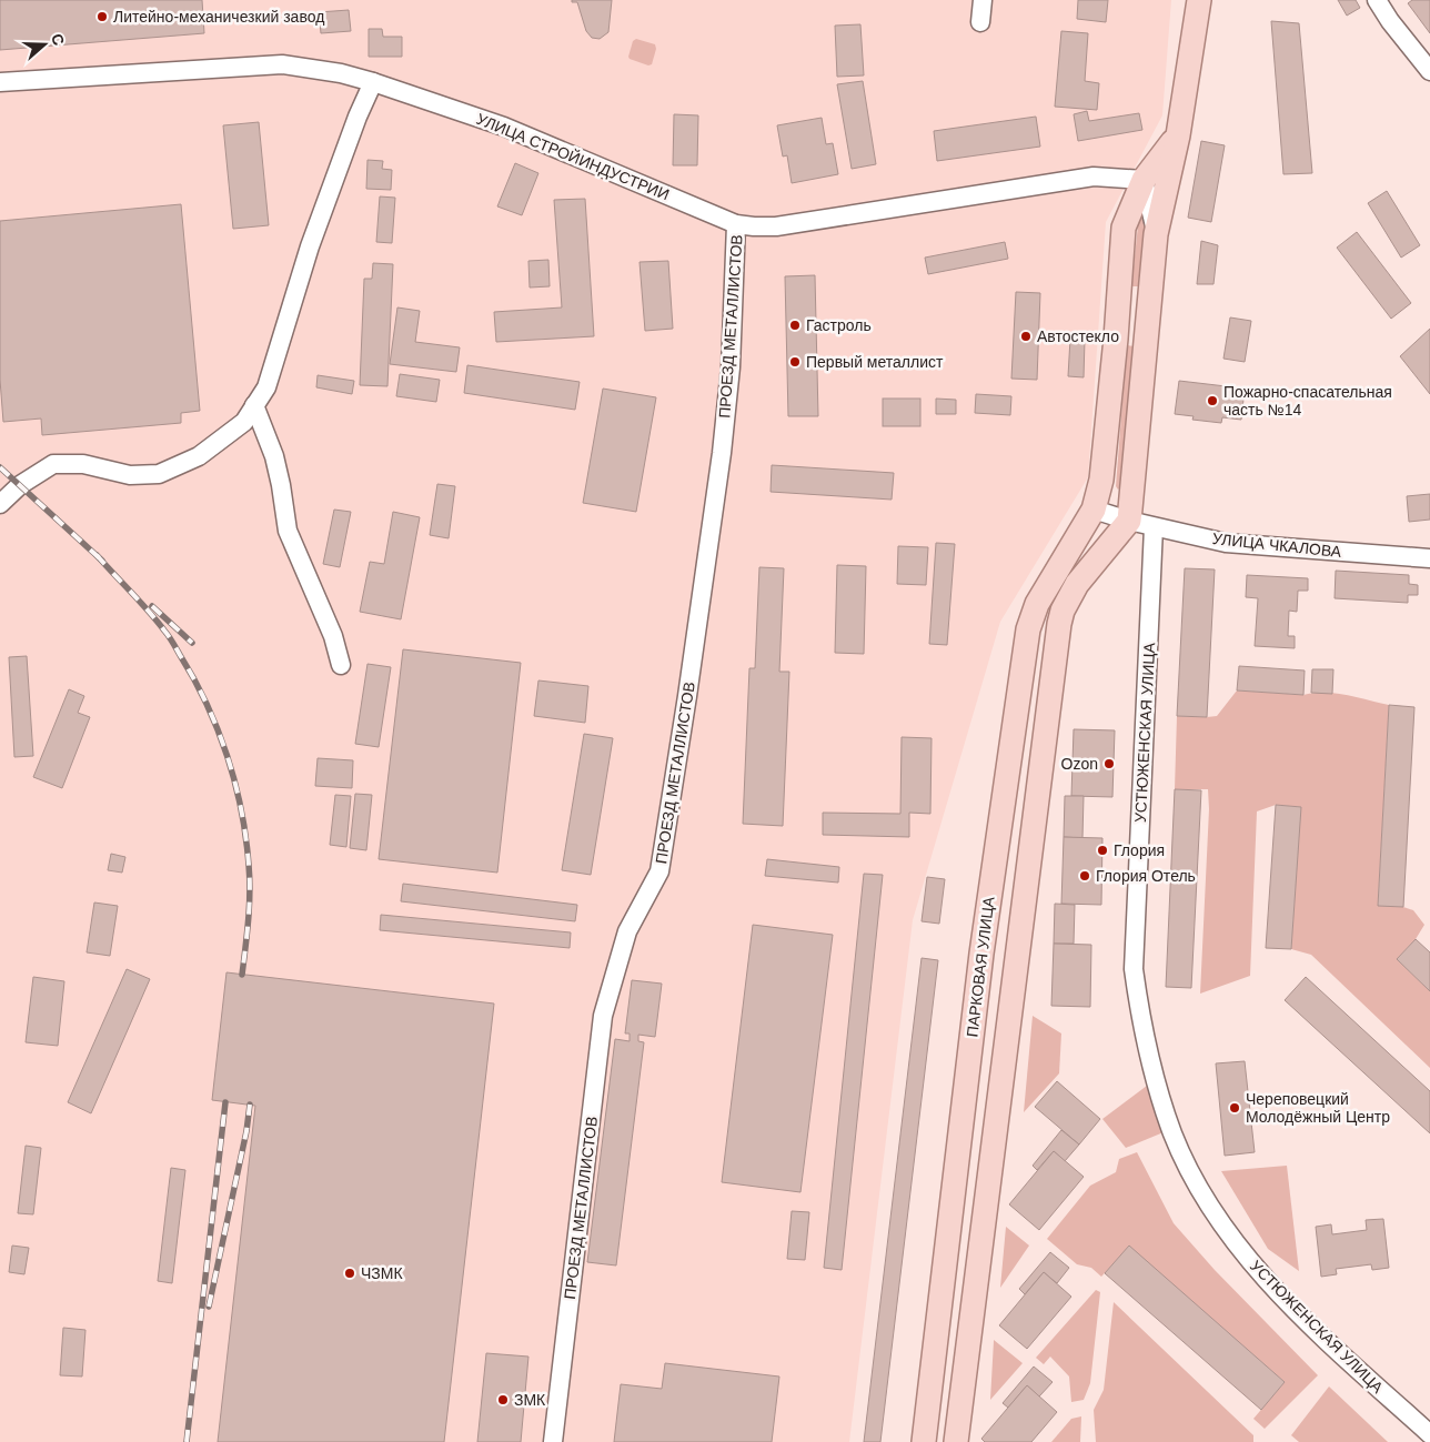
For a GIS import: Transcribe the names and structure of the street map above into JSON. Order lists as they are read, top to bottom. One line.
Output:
{"streets":{"main road":["ПАРКОВАЯ УЛИЦА"],"street":["УЛИЦА СТРОЙИНДУСТРИИ","ПРОЕЗД МЕТАЛЛИСТОВ","УЛИЦА ЧКАЛОВА","УСТЮЖЕНСКАЯ УЛИЦА"]},"crossings":[["УЛИЦА СТРОЙИНДУСТРИИ","ПРОЕЗД МЕТАЛЛИСТОВ"],["УЛИЦА ЧКАЛОВА","УСТЮЖЕНСКАЯ УЛИЦА"],["УЛИЦА ЧКАЛОВА","ПАРКОВАЯ УЛИЦА"]],"places":["Литейно-механичезкий завод","Гастроль","Автостекло","Первый металлист","Пожарно-спасательная часть №14","Ozon","Глория","Глория Отель","Череповецкий Молодёжный Центр","ЧЗМК","ЗМК"],"north":"right"}
